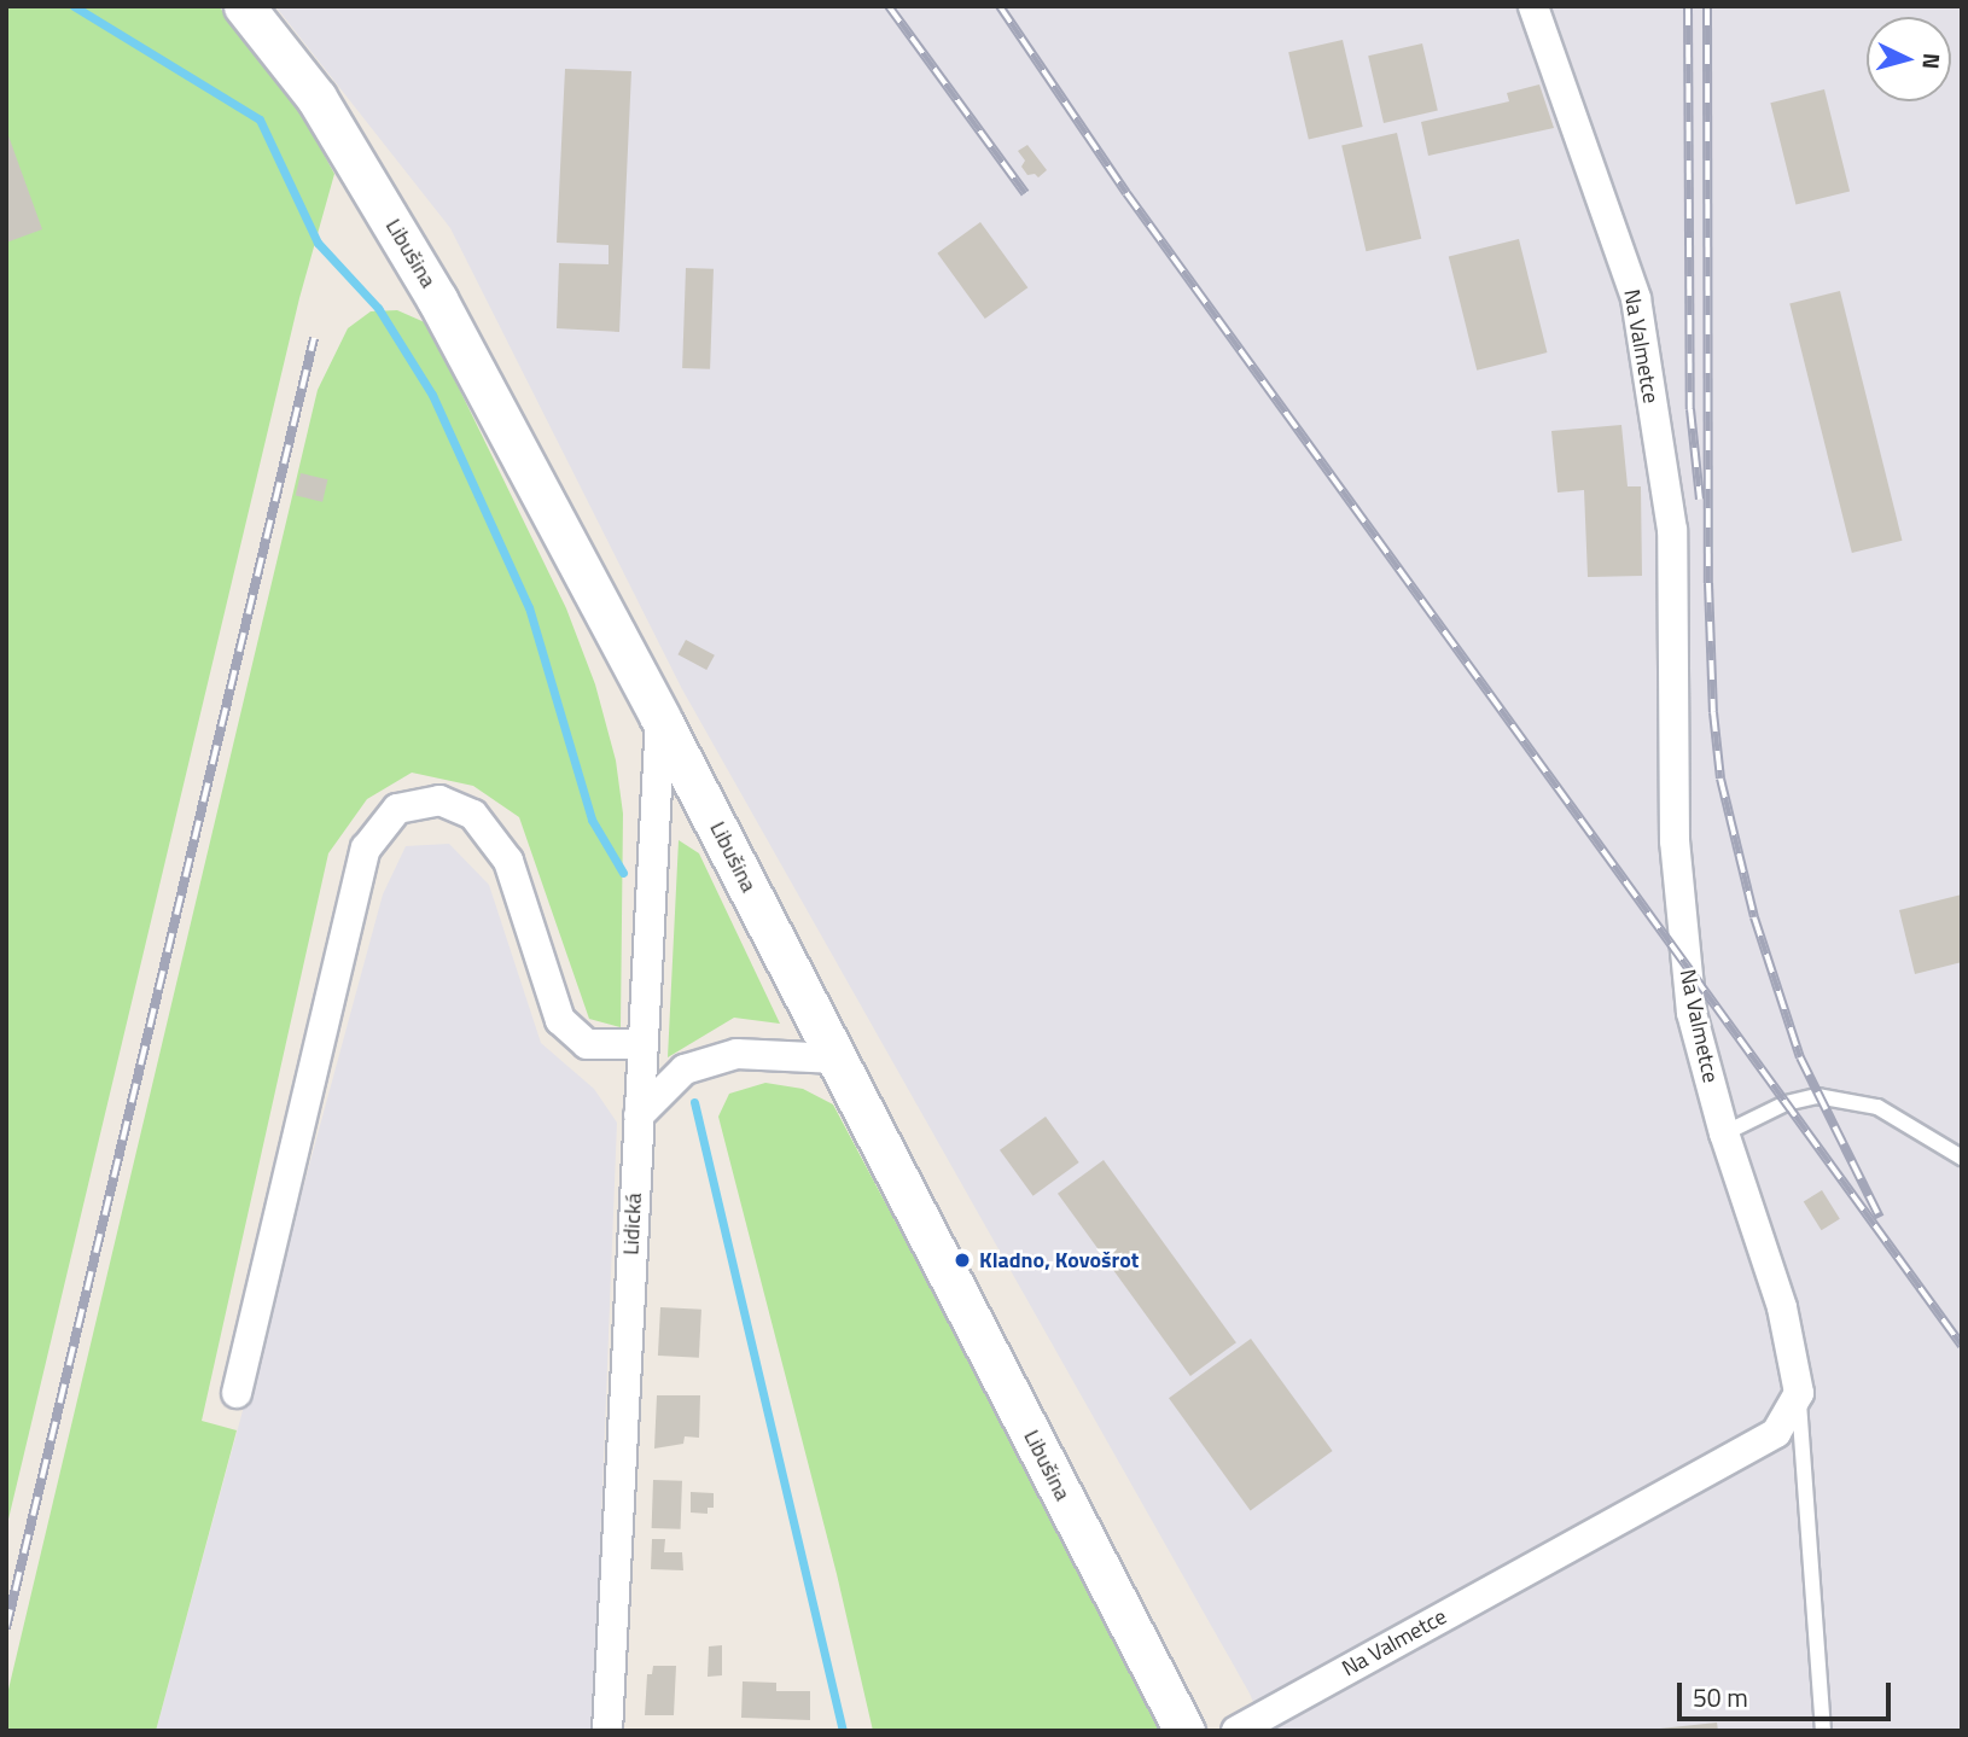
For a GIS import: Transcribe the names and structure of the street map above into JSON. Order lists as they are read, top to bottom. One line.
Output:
{"streets":{"main road":["Libušina"],"street":["Na Valmetce","Lidická"]},"crossings":[["Libušina","Lidická"]],"places":["Kladno, Kovošrot"],"scale_bar":"50 m","north":"right"}
